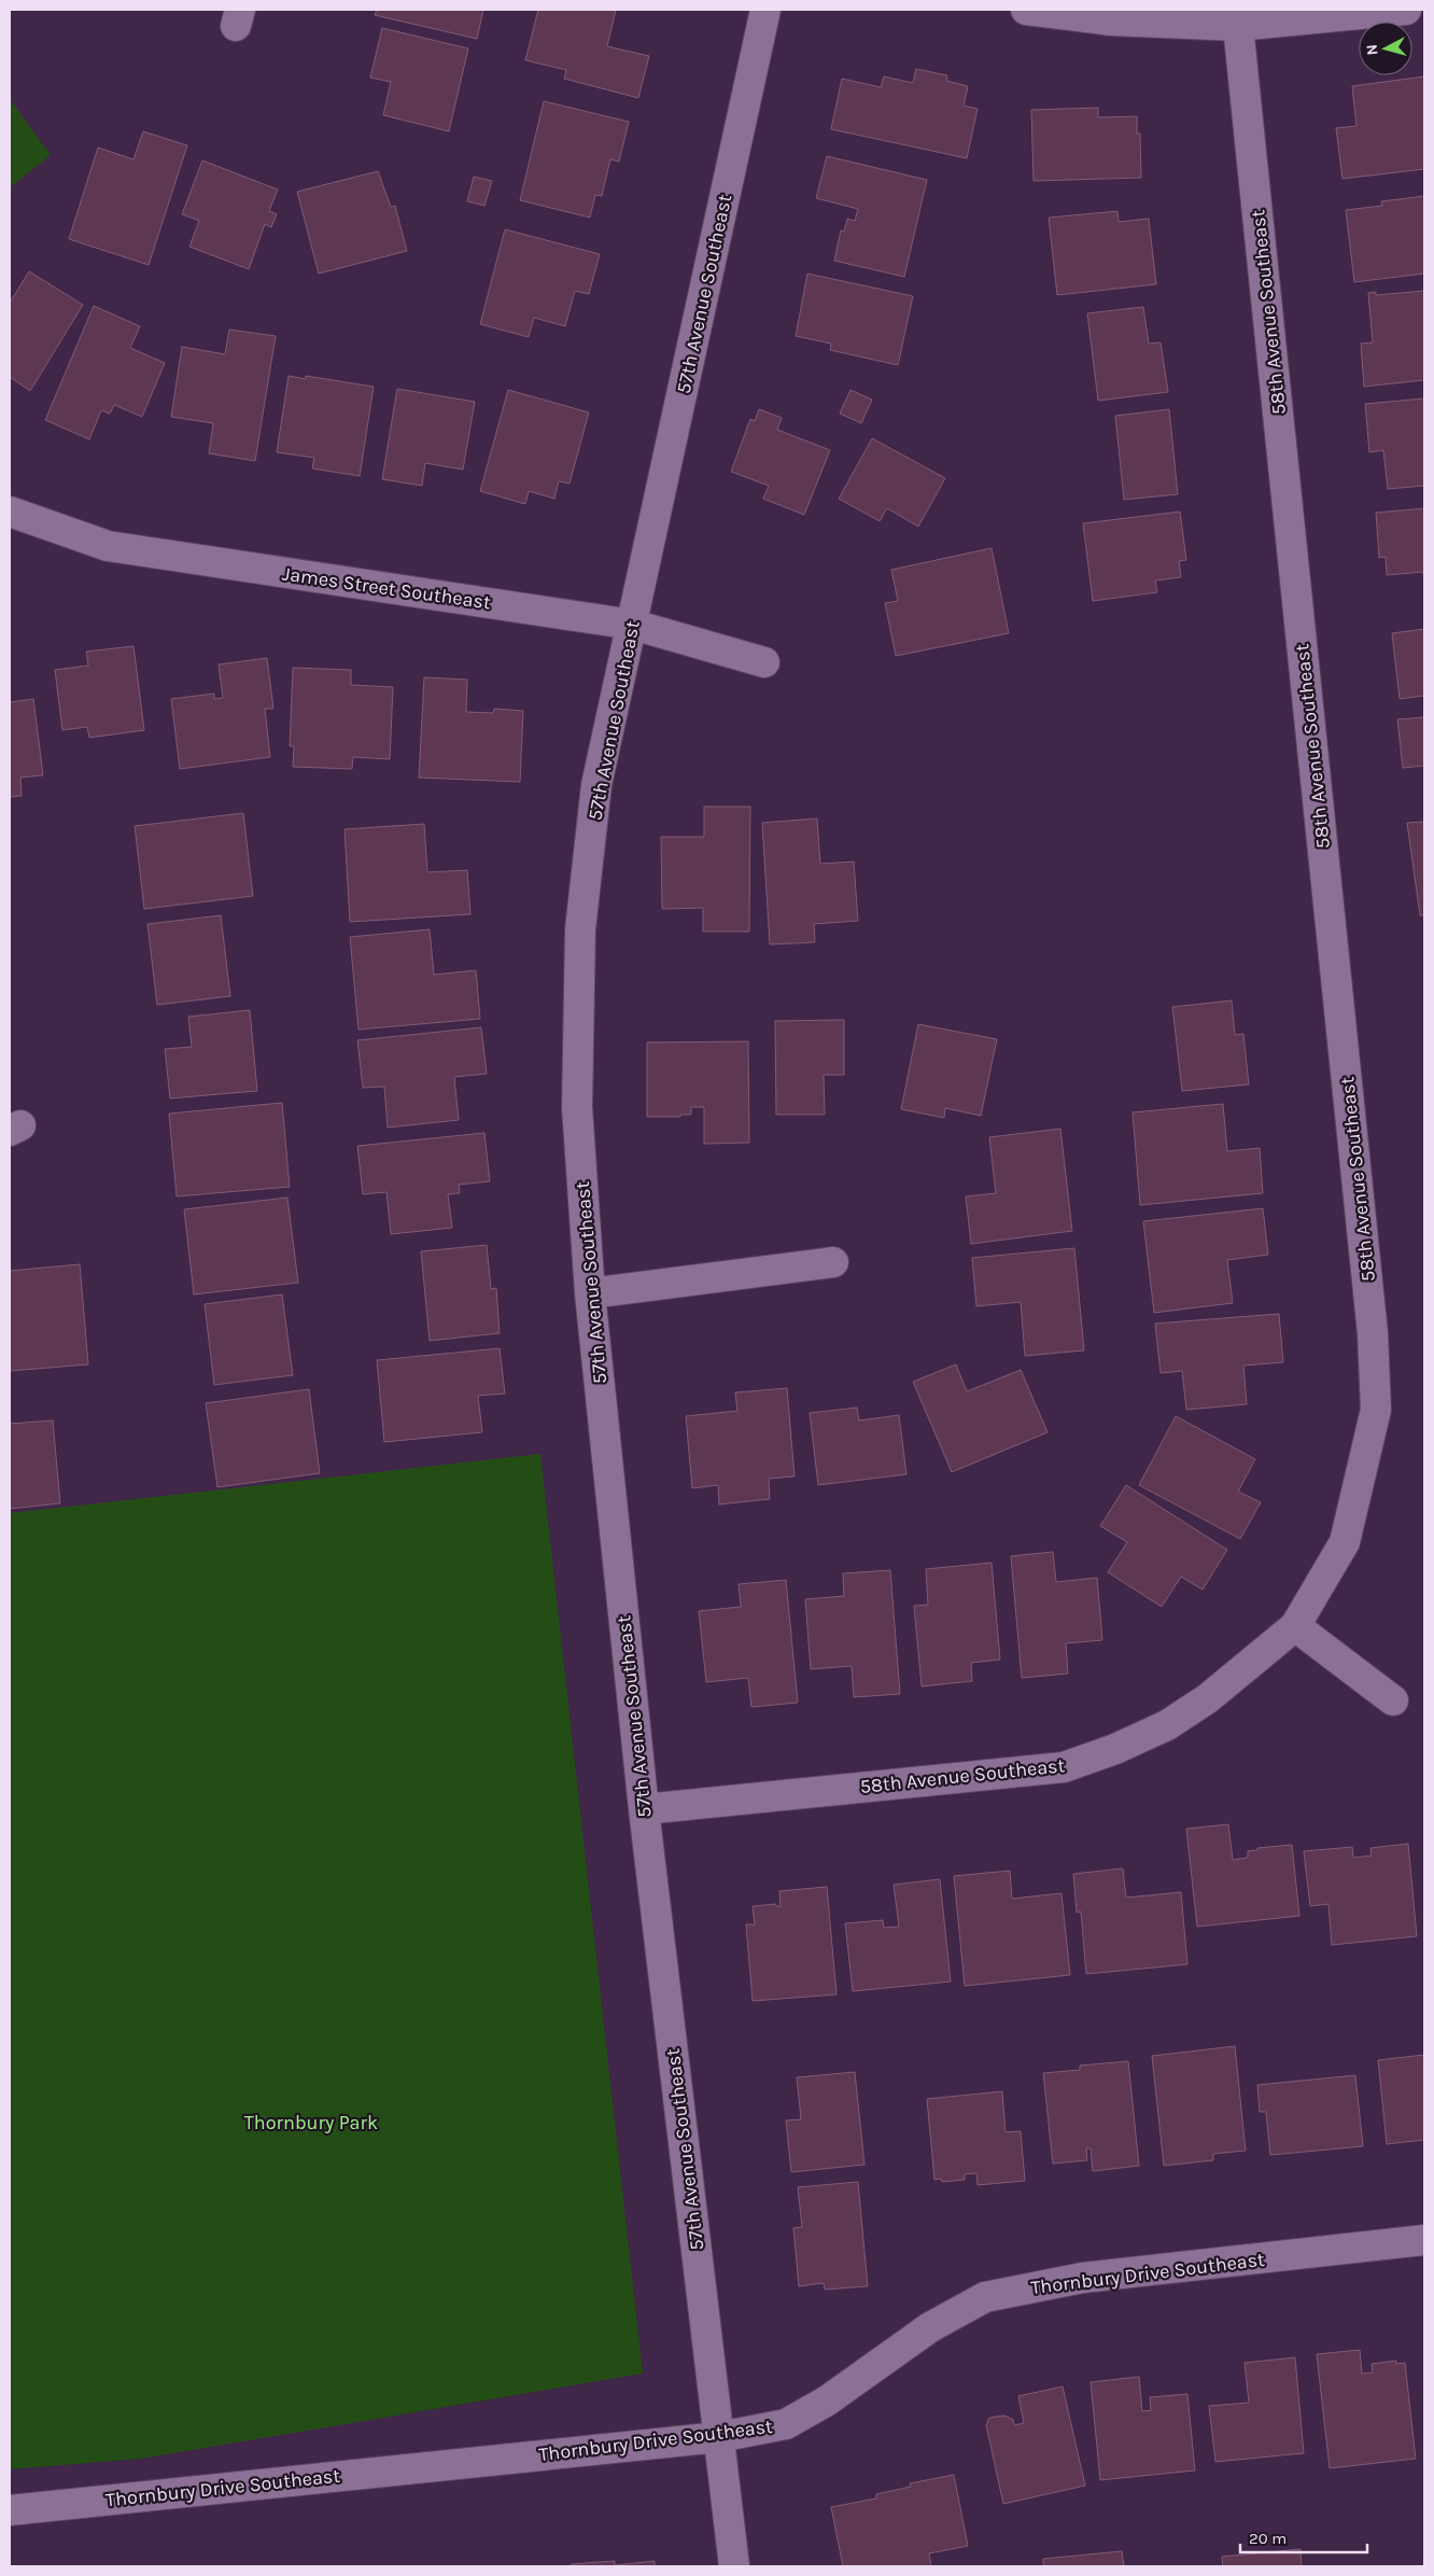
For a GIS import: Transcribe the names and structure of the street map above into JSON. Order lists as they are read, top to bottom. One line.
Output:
{"streets":{"street":["57th Avenue Southeast","58th Avenue Southeast","James Street Southeast","Thornbury Drive Southeast"]},"crossings":[["57th Avenue Southeast","58th Avenue Southeast"],["57th Avenue Southeast","James Street Southeast"],["57th Avenue Southeast","Thornbury Drive Southeast"]],"parks":["Thornbury Park"],"scale_bar":"20 m","north":"left"}
